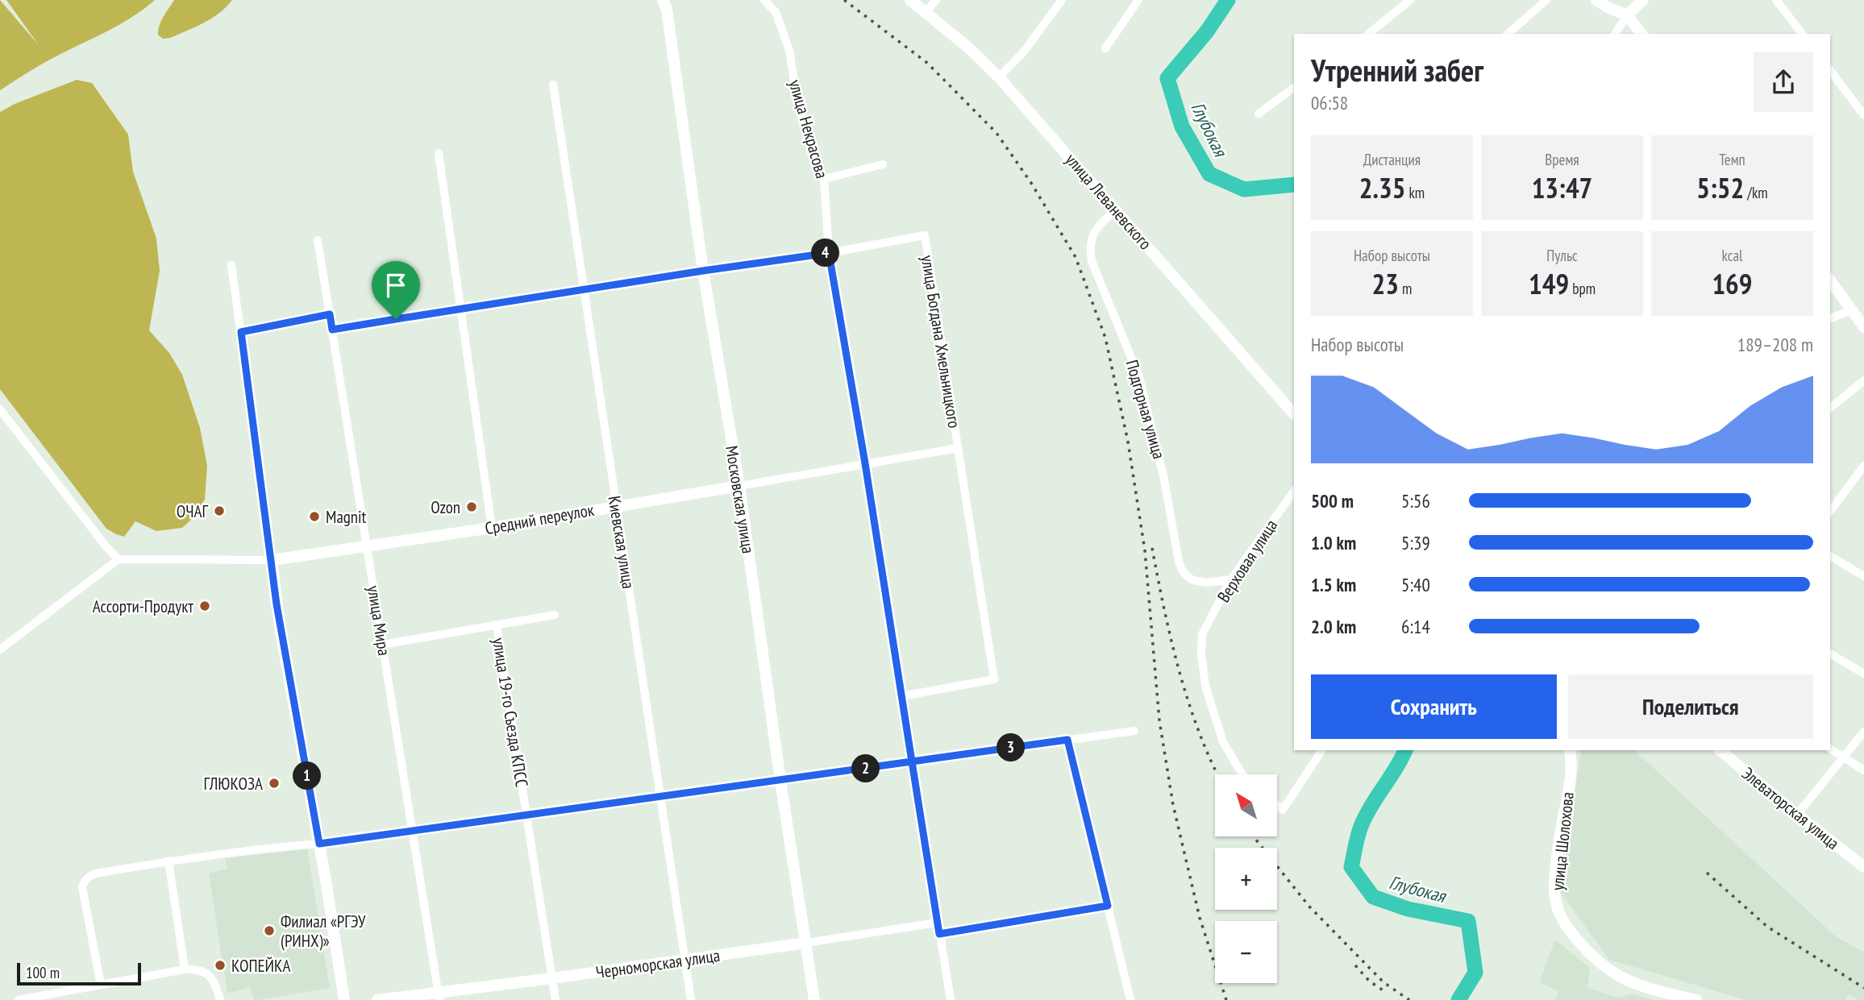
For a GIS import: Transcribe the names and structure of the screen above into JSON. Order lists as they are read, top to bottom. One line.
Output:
{"streets":{"street":["улица Некрасова","улица Леваневского","улица Богдана Хмельницкого","Подгорная улица","Московская улица","Средний переулок","Киевская улица","Верховая улица","улица Мира","улица 19-го Съезда КПСС","Элеваторская улица","улица Шолохова","Черноморская улица"]},"crossings":[["улица Некрасова","улица Богдана Хмельницкого"],["улица Некрасова","Средний переулок"],["улица Некрасова","Черноморская улица"],["улица Леваневского","Подгорная улица"],["улица Богдана Хмельницкого","Московская улица"],["улица Богдана Хмельницкого","Средний переулок"],["улица Богдана Хмельницкого","Киевская улица"],["улица Богдана Хмельницкого","улица Мира"],["Подгорная улица","Верховая улица"],["Московская улица","Средний переулок"],["Московская улица","Черноморская улица"],["Средний переулок","Киевская улица"],["Средний переулок","улица Мира"],["Киевская улица","Черноморская улица"],["улица Мира","Черноморская улица"],["улица 19-го Съезда КПСС","Черноморская улица"]],"water":["Глубокая"],"places":["Ozon","ОЧАГ","Magnit","Ассорти-Продукт","ГЛЮКОЗА","Филиал «РГЭУ (РИНХ)»","КОПЕЙКА"],"scale_bar":"100 m","north":"top left","page":{"heading":["Утренний забег","06:58"],"stats":[["Дистанция","2.35 km"],["Время","13:47"],["Темп","5:52 /km"],["Набор высоты","23 m"],["Пульс","149 bpm"],["kcal","169"]],"pins":["4","3","2","1"],"chart":["Набор высоты","189–208 m"],"list":[{"name":"500 m","note":"5:56"},{"name":"1.0 km","note":"5:39"},{"name":"1.5 km","note":"5:40"},{"name":"2.0 km","note":"6:14"}],"buttons":["Сохранить","Поделиться"],"map_buttons":["+","−"],"scale":"100 m"}}
